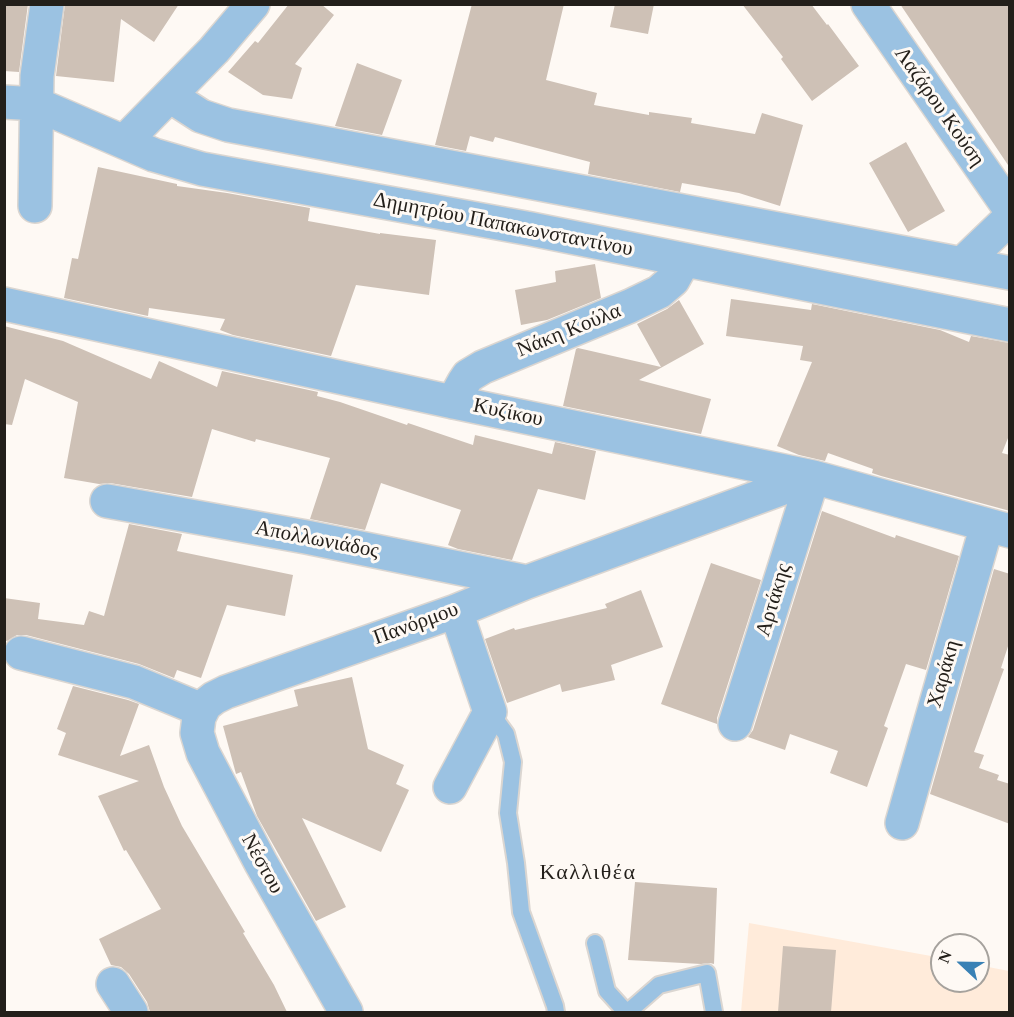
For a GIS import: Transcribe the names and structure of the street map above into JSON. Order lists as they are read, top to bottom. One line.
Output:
{"streets":{"street":["Λαζάρου Κούση","Δημητρίου Παπακωνσταντίνου","Νάκη Κούλα","Κυζίκου","Απολλωνιάδος","Αρτάκης","Πανόρμου","Χαράκη","Νέστου"]},"crossings":[["Δημητρίου Παπακωνσταντίνου","Νάκη Κούλα"],["Νάκη Κούλα","Κυζίκου"],["Κυζίκου","Αρτάκης"],["Κυζίκου","Πανόρμου"],["Κυζίκου","Χαράκη"],["Απολλωνιάδος","Πανόρμου"],["Αρτάκης","Πανόρμου"],["Πανόρμου","Νέστου"]],"districts":["Καλλιθέα"],"north":"left"}
